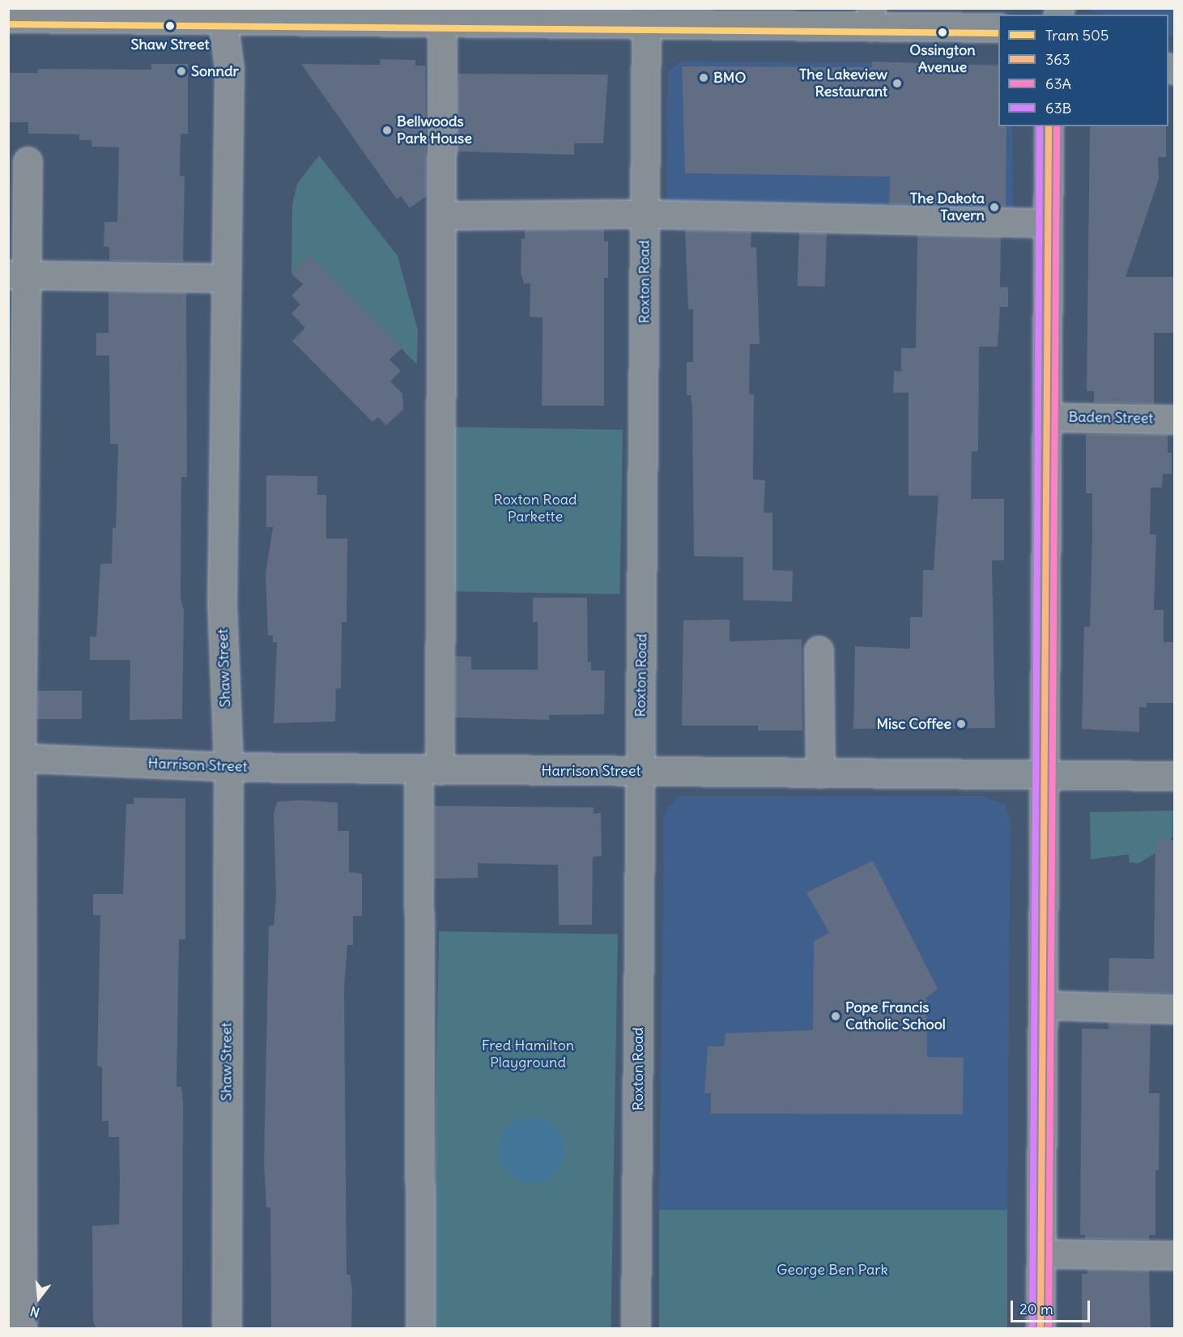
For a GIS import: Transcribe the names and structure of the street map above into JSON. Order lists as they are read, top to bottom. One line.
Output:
{"streets":{"street":["Roxton Road","Baden Street","Shaw Street","Harrison Street"]},"crossings":[["Roxton Road","Harrison Street"],["Shaw Street","Harrison Street"]],"parks":["Roxton Road Parkette","Fred Hamilton Playground","George Ben Park"],"places":["Shaw Street","Ossington Avenue","Sonndr","BMO","The Lakeview Restaurant","Bellwoods Park House","The Dakota Tavern","Misc Coffee","Pope Francis Catholic School"],"lines":["tram line 505","transit line 363","transit line 63A","transit line 63B"],"legend":["Tram 505","363","63A","63B"],"scale_bar":"20 m","north":"bottom"}
